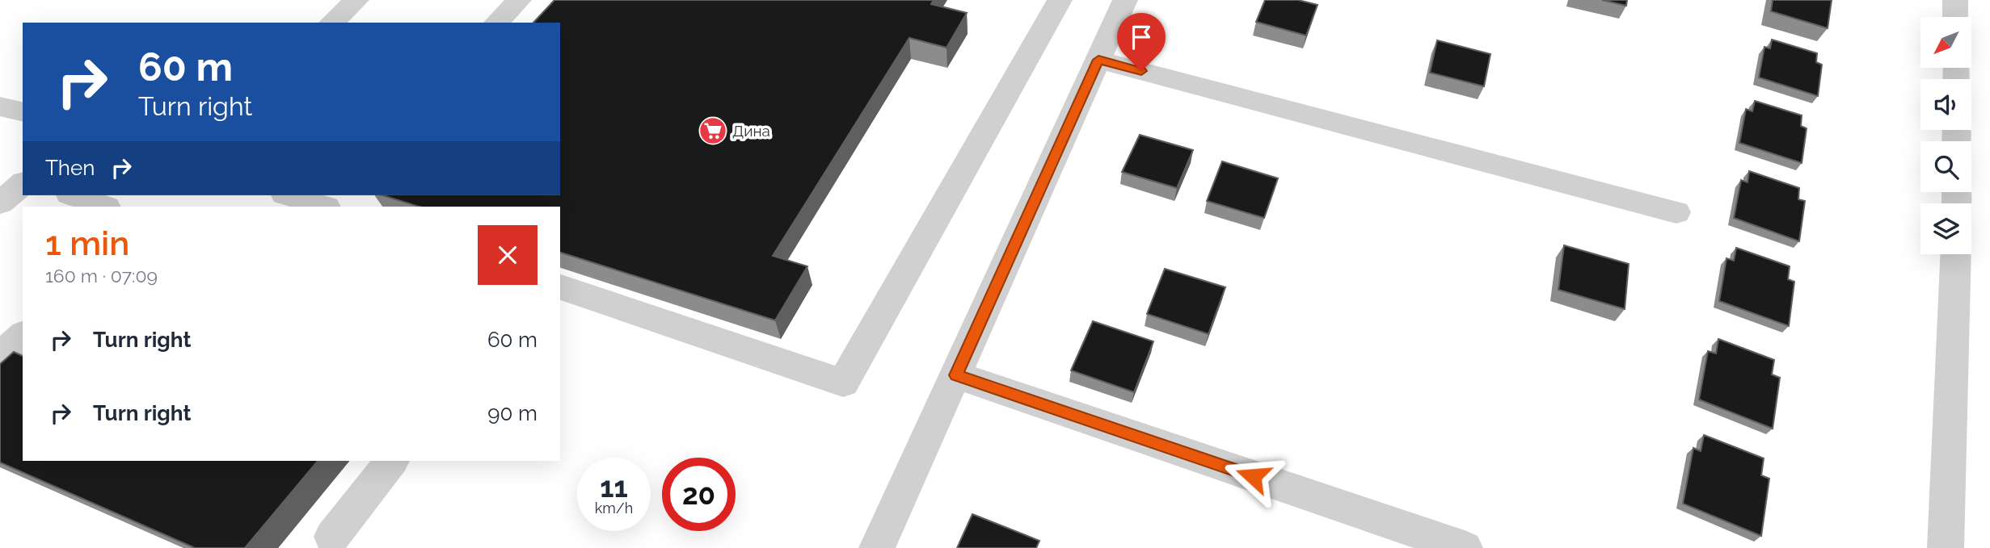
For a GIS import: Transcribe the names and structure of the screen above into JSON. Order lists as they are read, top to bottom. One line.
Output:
{"places":{"supermarket":["Дина"]},"north":"bottom left","page":{"turn":["60 m","Turn right"],"then":"Then","heading":["1 min","160 m · 07:09"],"list":[{"name":"Turn right","value":"60 m"},{"name":"Turn right","value":"90 m"}],"speed":"11 km/h","limit":"20"}}
